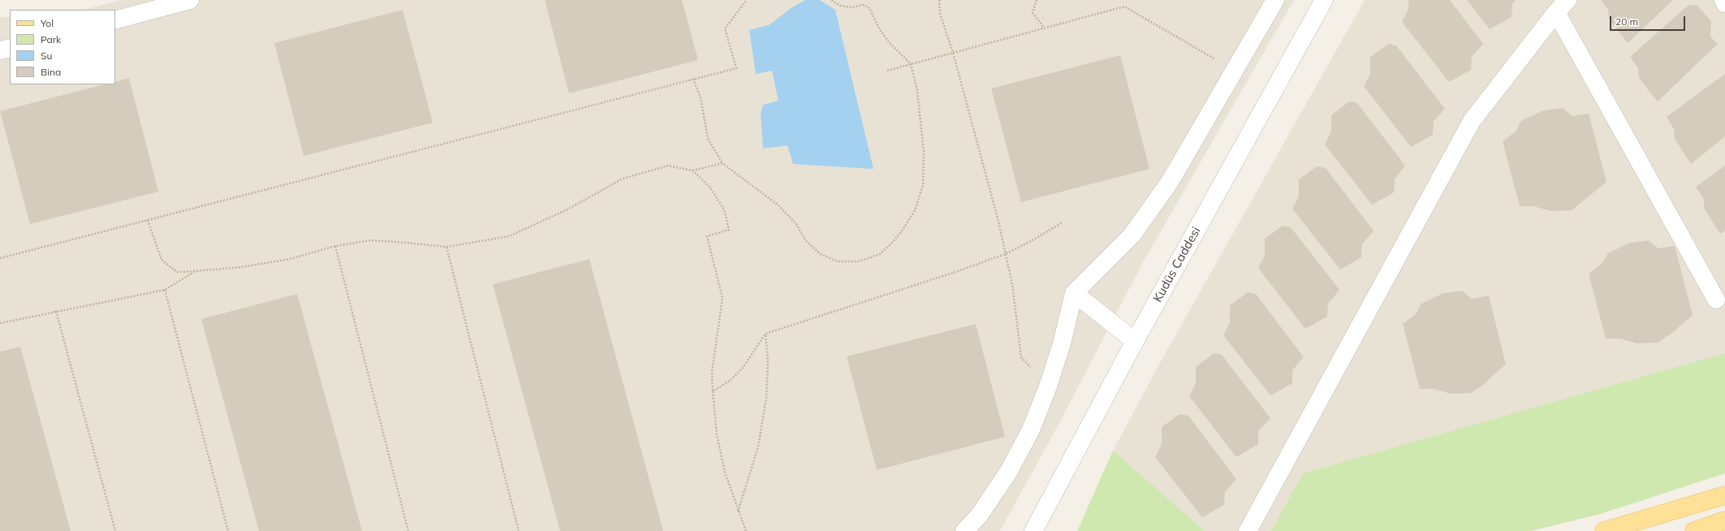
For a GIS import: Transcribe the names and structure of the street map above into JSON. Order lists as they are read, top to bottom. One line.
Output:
{"streets":{"street":["Kudüs Caddesi"]},"legend":["Yol","Park","Su","Bina"],"scale_bar":"20 m"}
